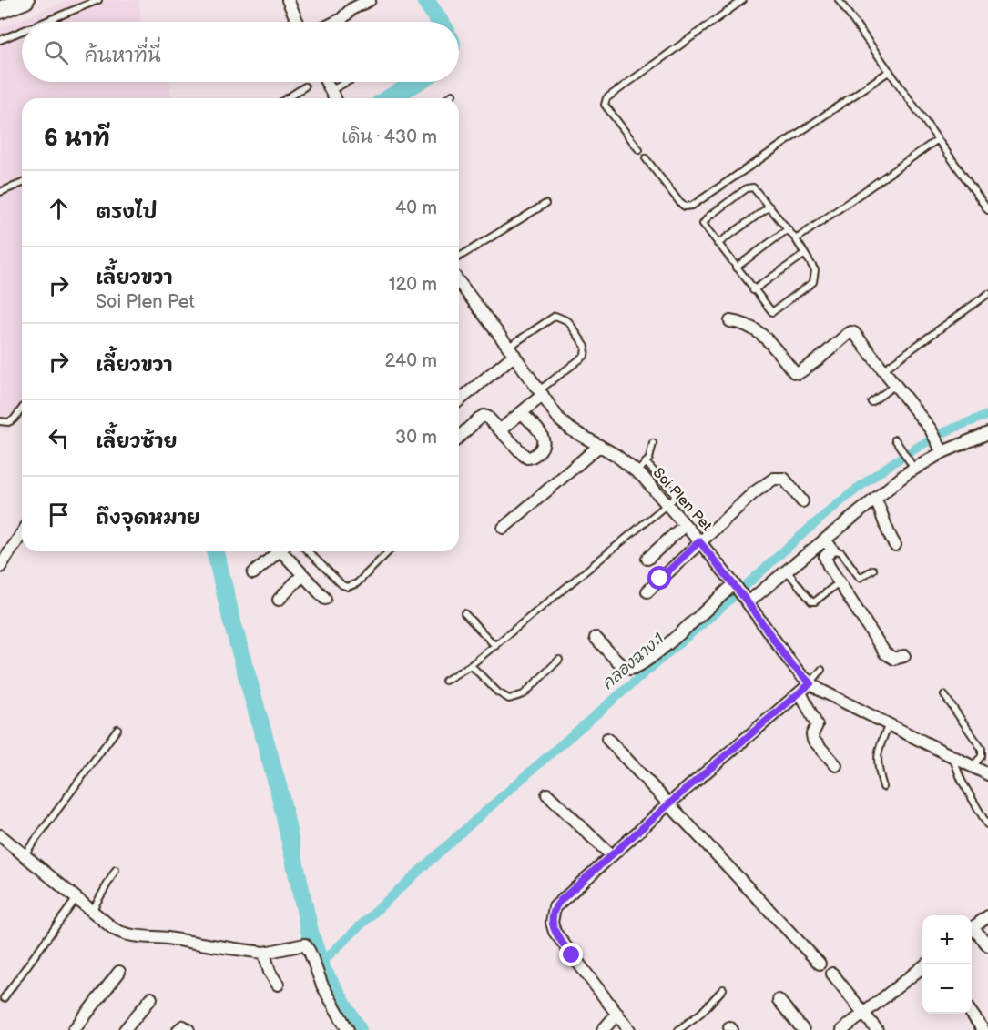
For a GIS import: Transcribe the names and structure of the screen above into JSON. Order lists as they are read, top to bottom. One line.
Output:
{"streets":{"street":["Soi Plen Pet"]},"water":["คลองฉาง 1"],"page":{"search":"ค้นหาที่นี่","heading":["6 นาที","เดิน · 430 m"],"list":[["ตรงไป","40 m"],["เลี้ยวขวา","Soi Plen Pet","120 m"],["เลี้ยวขวา","240 m"],["เลี้ยวซ้าย","30 m"],"ถึงจุดหมาย"],"map_buttons":["+","−"]}}
